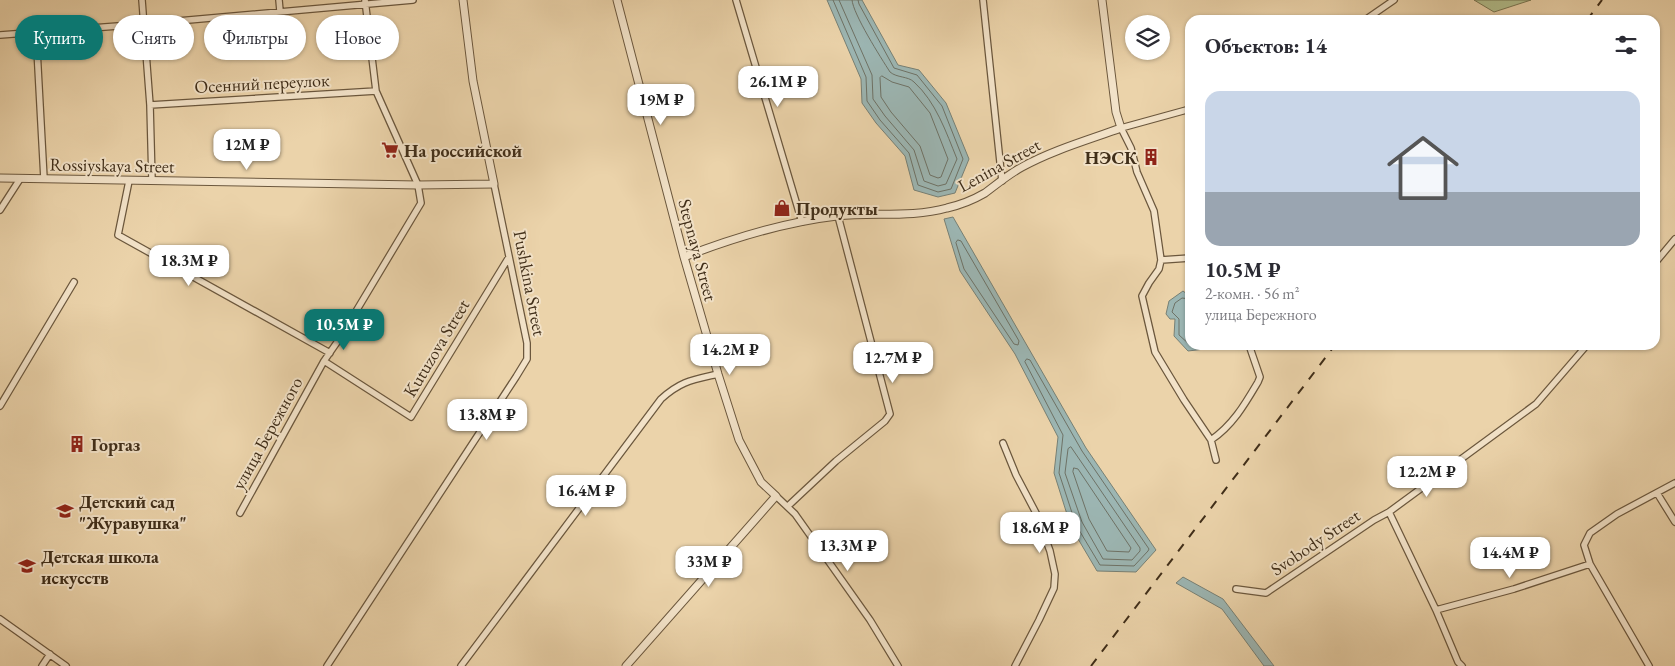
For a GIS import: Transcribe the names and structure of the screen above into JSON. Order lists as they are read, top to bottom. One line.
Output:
{"streets":{"street":["Осенний переулок","Rossiyskaya Street","Lenina Street","Stepnaya Street","Pushkina Street","Kutuzova Street","улица Бережного","Svobody Street"]},"crossings":[["Rossiyskaya Street","Pushkina Street"],["Rossiyskaya Street","улица Бережного"],["Lenina Street","Stepnaya Street"],["Pushkina Street","Kutuzova Street"],["Kutuzova Street","улица Бережного"]],"places":{"supermarket":["На российской"],"building":["НЭСК","Горгаз"],"shop":["Продукты"],"school or university":["Детский сад \"Журавушка\"","Детская школа искусств"]},"page":{"chip":["Купить","Снять","Фильтры","Новое"],"heading":"Объектов: 14","price":["26.1M ₽","19M ₽","12M ₽","18.3M ₽","10.5M ₽","14.2M ₽","12.7M ₽","13.8M ₽","12.2M ₽","16.4M ₽","18.6M ₽","13.3M ₽","14.4M ₽","33M ₽"],"list":[{"name":"10.5M ₽","note":"2-комн. · 56 m² · улица Бережного"}]}}
